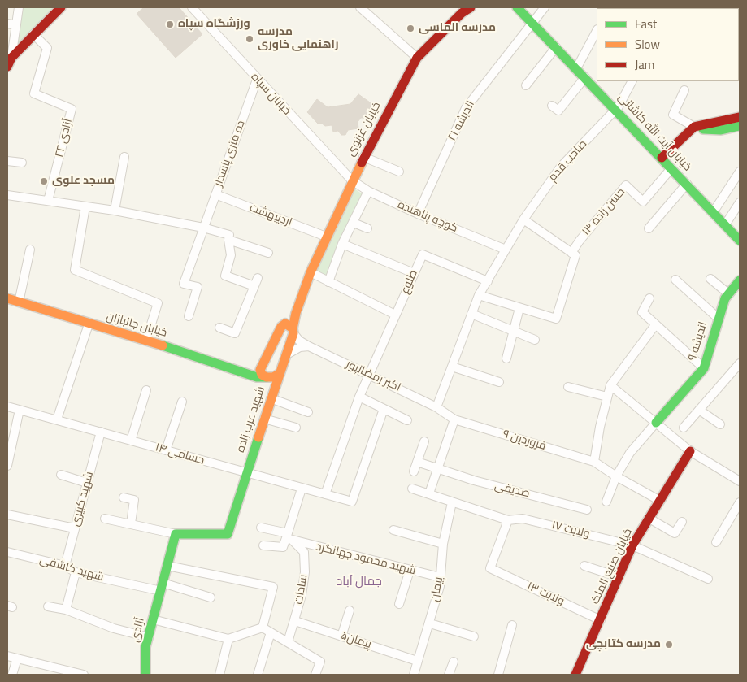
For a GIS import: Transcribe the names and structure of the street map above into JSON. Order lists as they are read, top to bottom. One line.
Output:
{"streets":{"street":["خیابان سپاه","اندیشه ۲۱","خیابان غزنوی","خیابان آیت الله کاشانی","آزادی ۲۲","ده متری پاسدار","صاحب قدم","حسن زاده ۱۳","اردیبهشت","کوچه پناهنده","طلوع","خیابان جانبازان","اندیشه ۹","اکبر رمضانپور","شهید عرب زاده","فروردین ۹","حسامی ۱۴","صدیقی","شهید کبیری","ولایت ۱۷","شهید محمود جهانگرد","خیابان صنیع الملک","شهید کاشفی","سادات","پیمان","ولایت ۱۳","آزادی","پیمان۵"]},"crossings":[["خیابان سپاه","خیابان غزنوی"],["خیابان سپاه","ده متری پاسدار"],["خیابان سپاه","کوچه پناهنده"],["اندیشه ۲۱","خیابان آیت الله کاشانی"],["اندیشه ۲۱","کوچه پناهنده"],["خیابان غزنوی","اردیبهشت"],["خیابان غزنوی","کوچه پناهنده"],["خیابان غزنوی","اکبر رمضانپور"],["خیابان غزنوی","شهید عرب زاده"],["خیابان آیت الله کاشانی","صاحب قدم"],["خیابان آیت الله کاشانی","حسن زاده ۱۳"],["ده متری پاسدار","اردیبهشت"],["صاحب قدم","کوچه پناهنده"],["صاحب قدم","طلوع"],["صاحب قدم","اکبر رمضانپور"],["طلوع","اکبر رمضانپور"],["اکبر رمضانپور","شهید عرب زاده"],["اکبر رمضانپور","فروردین ۹"],["شهید عرب زاده","حسامی ۱۴"],["شهید عرب زاده","آزادی"],["فروردین ۹","خیابان صنیع الملک"],["حسامی ۱۴","شهید کبیری"],["شهید کبیری","شهید کاشفی"],["ولایت ۱۷","خیابان صنیع الملک"],["ولایت ۱۷","پیمان"],["ولایت ۱۷","ولایت ۱۳"],["شهید محمود جهانگرد","سادات"],["شهید محمود جهانگرد","پیمان"],["خیابان صنیع الملک","ولایت ۱۳"],["شهید کاشفی","آزادی"],["سادات","پیمان۵"],["پیمان","پیمان۵"]],"districts":["جمال آباد"],"places":["ورزشگاه سپاه","مدرسه الماسی","مدرسه راهنمایی خاوری","مسجد علوی","مدرسه کتابچی"],"legend":["Fast","Slow","Jam"]}
